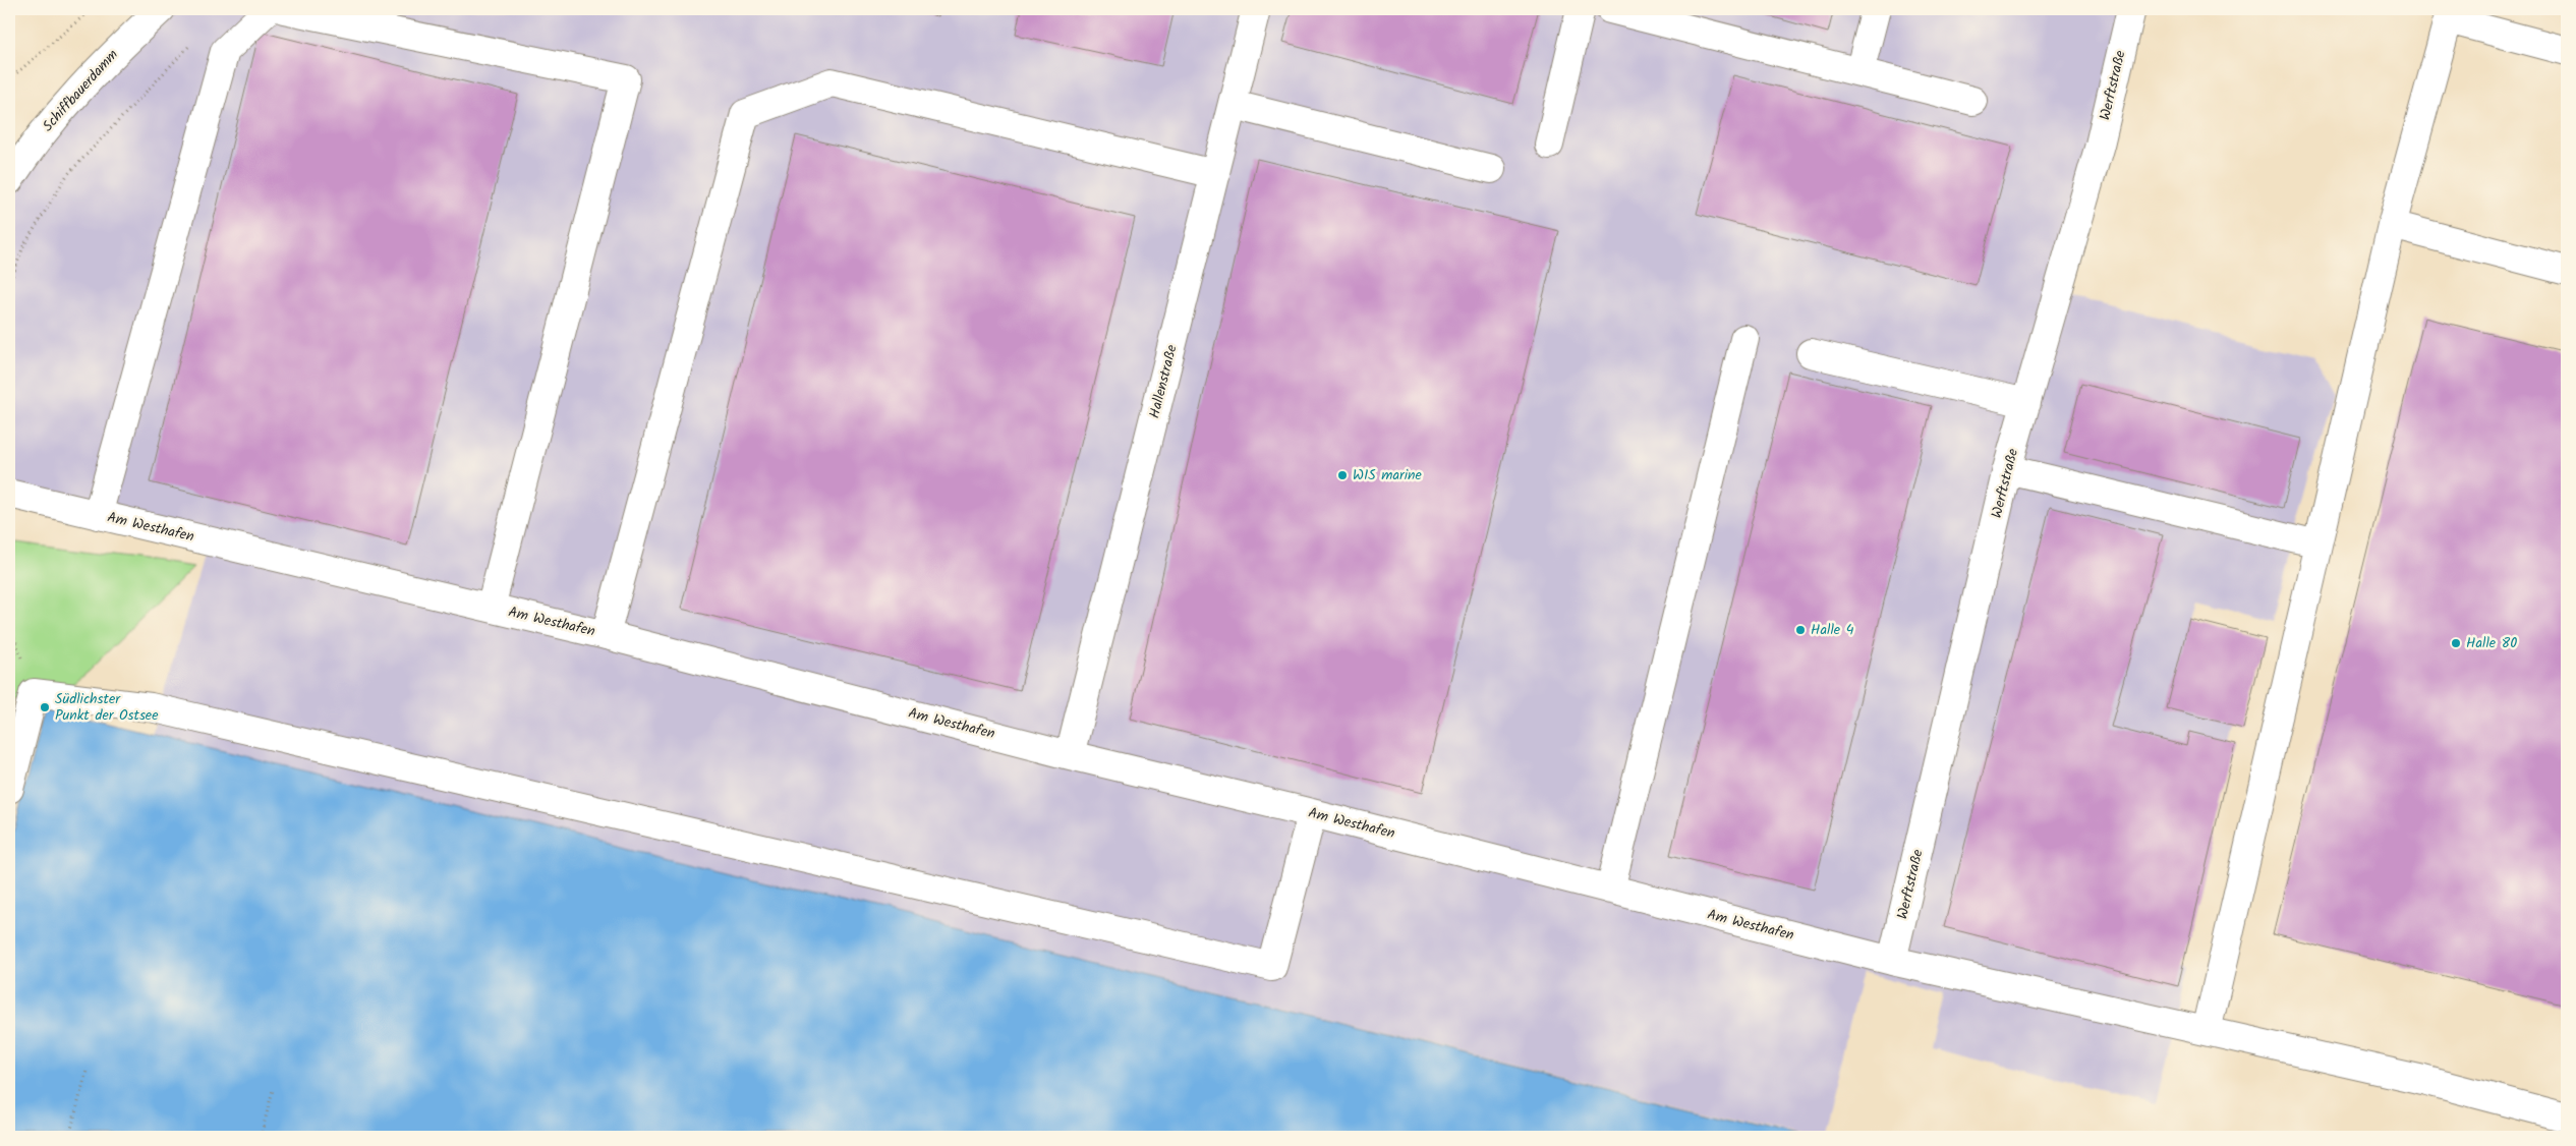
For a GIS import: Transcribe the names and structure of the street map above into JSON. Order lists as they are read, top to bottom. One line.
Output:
{"streets":{"street":["Werftstraße","Schiffbauerdamm","Hallenstraße","Am Westhafen"]},"crossings":[["Werftstraße","Am Westhafen"],["Hallenstraße","Am Westhafen"]],"places":["WIS marine","Halle 4","Halle 80","Südlichster Punkt der Ostsee"]}
